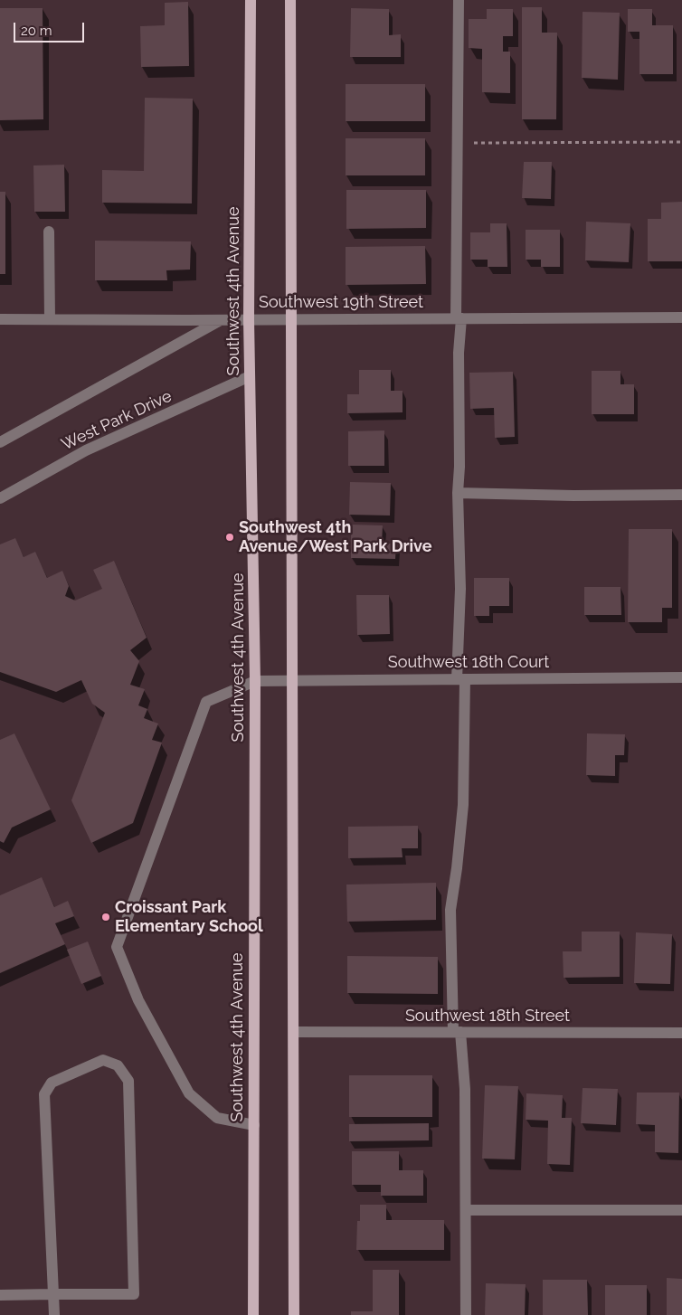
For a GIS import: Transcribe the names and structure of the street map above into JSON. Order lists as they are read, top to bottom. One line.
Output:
{"streets":{"main road":["Southwest 4th Avenue"],"street":["Southwest 19th Street","West Park Drive","Southwest 18th Court","Southwest 18th Street"]},"crossings":[["Southwest 4th Avenue","Southwest 19th Street"],["Southwest 4th Avenue","West Park Drive"],["Southwest 4th Avenue","Southwest 18th Court"]],"places":["Southwest 4th Avenue/West Park Drive","Croissant Park Elementary School"],"scale_bar":"20 m"}
